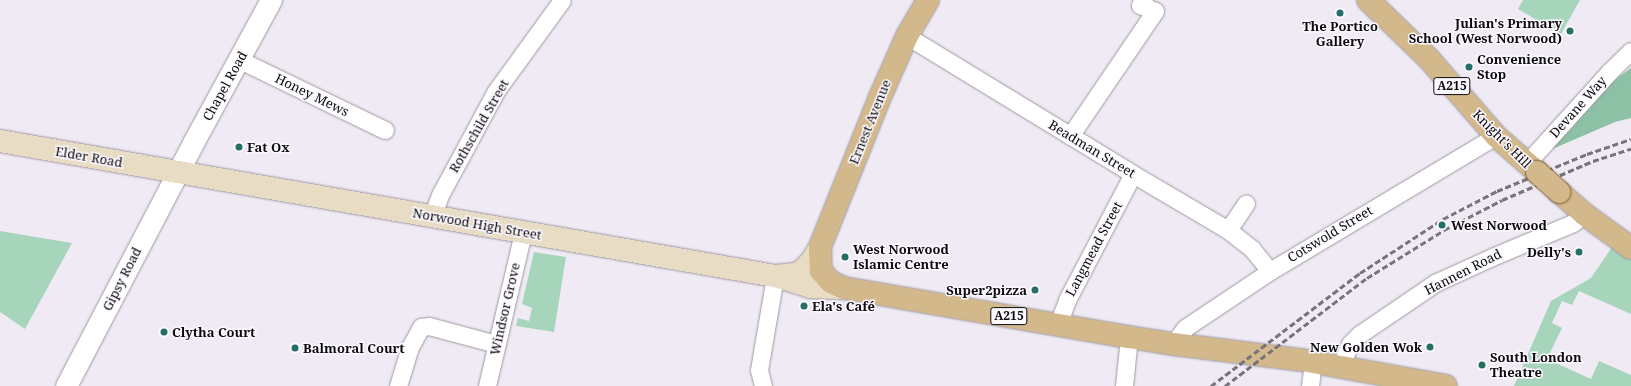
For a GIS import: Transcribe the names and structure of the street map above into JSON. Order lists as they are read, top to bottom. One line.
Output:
{"streets":{"main road":["A215","Ernest Avenue","Knight's Hill","Elder Road","Norwood High Street"],"street":["Chapel Road","Honey Mews","Devane Way","Rothschild Street","Beadman Street","Cotswold Street","Langmead Street","Hannen Road","Gipsy Road","Windsor Grove"]},"crossings":[["Chapel Road","Honey Mews"],["Chapel Road","Elder Road"],["Chapel Road","Norwood High Street"],["Chapel Road","Gipsy Road"],["A215","Ernest Avenue"],["A215","Norwood High Street"],["A215","Cotswold Street"],["A215","Langmead Street"],["A215","Hannen Road"],["Devane Way","Knight's Hill"],["Ernest Avenue","Beadman Street"],["Ernest Avenue","Norwood High Street"],["Rothschild Street","Norwood High Street"],["Knight's Hill","Cotswold Street"],["Knight's Hill","Hannen Road"],["Beadman Street","Cotswold Street"],["Beadman Street","Langmead Street"],["Elder Road","Norwood High Street"],["Elder Road","Gipsy Road"],["Norwood High Street","Gipsy Road"],["Norwood High Street","Windsor Grove"]],"places":["The Portico Gallery","Julian's Primary School (West Norwood)","Convenience Stop","Fat Ox","West Norwood","Delly's","West Norwood Islamic Centre","Super2pizza","Ela's Café","Clytha Court","New Golden Wok","Balmoral Court","South London Theatre"]}
